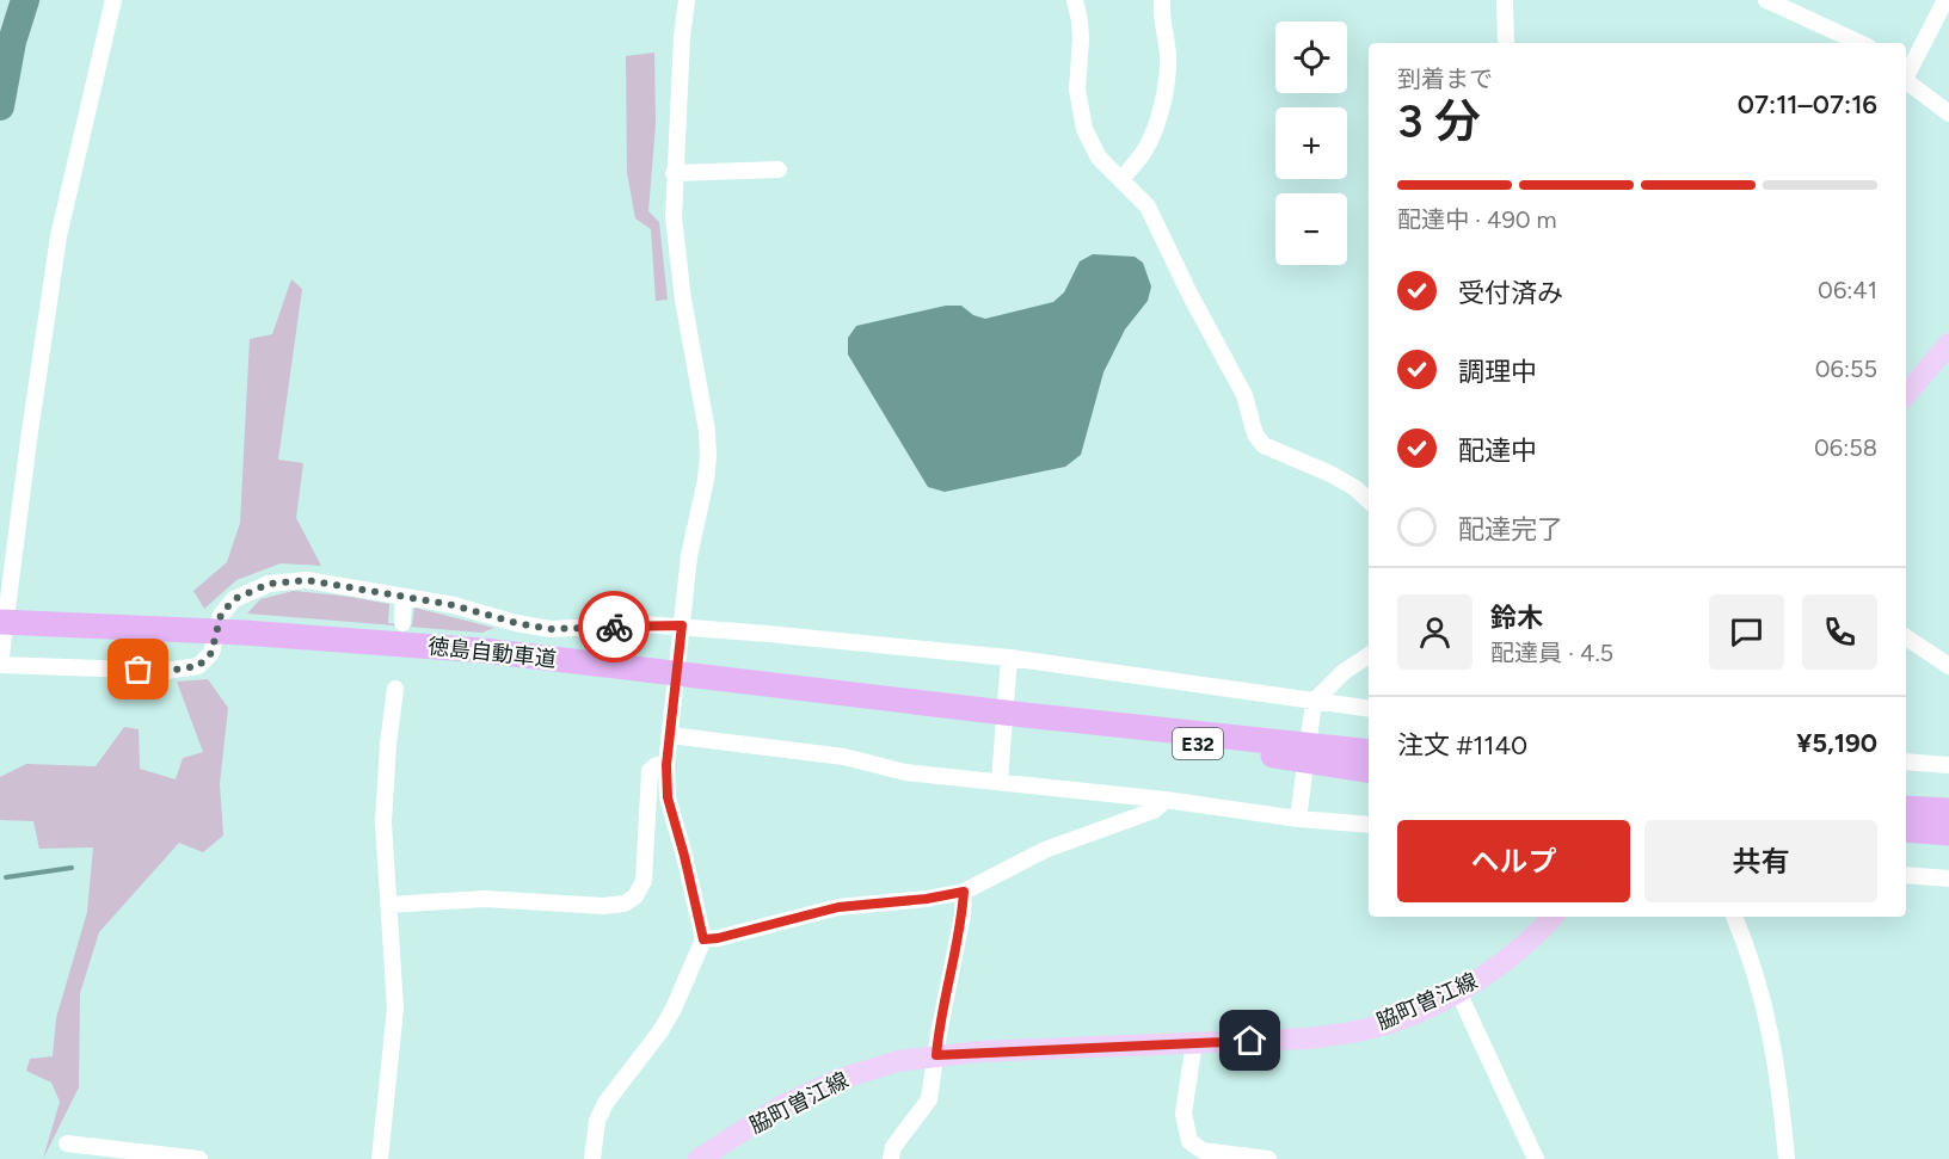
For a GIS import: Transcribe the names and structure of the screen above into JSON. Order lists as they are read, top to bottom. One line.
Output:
{"streets":{"highway":["徳島自動車道","E32"],"main road":["脇町曽江線"]},"page":{"map_buttons":["+","−"],"heading":["3 分","到着まで","07:11–07:16"],"panel":["鈴木","配達員 · 4.5","注文 #1140","¥5,190"],"bar":"配達中 · 490 m","list":[["受付済み","06:41"],["調理中","06:55"],["配達中","06:58"],"配達完了"],"buttons":["ヘルプ","共有"]}}
